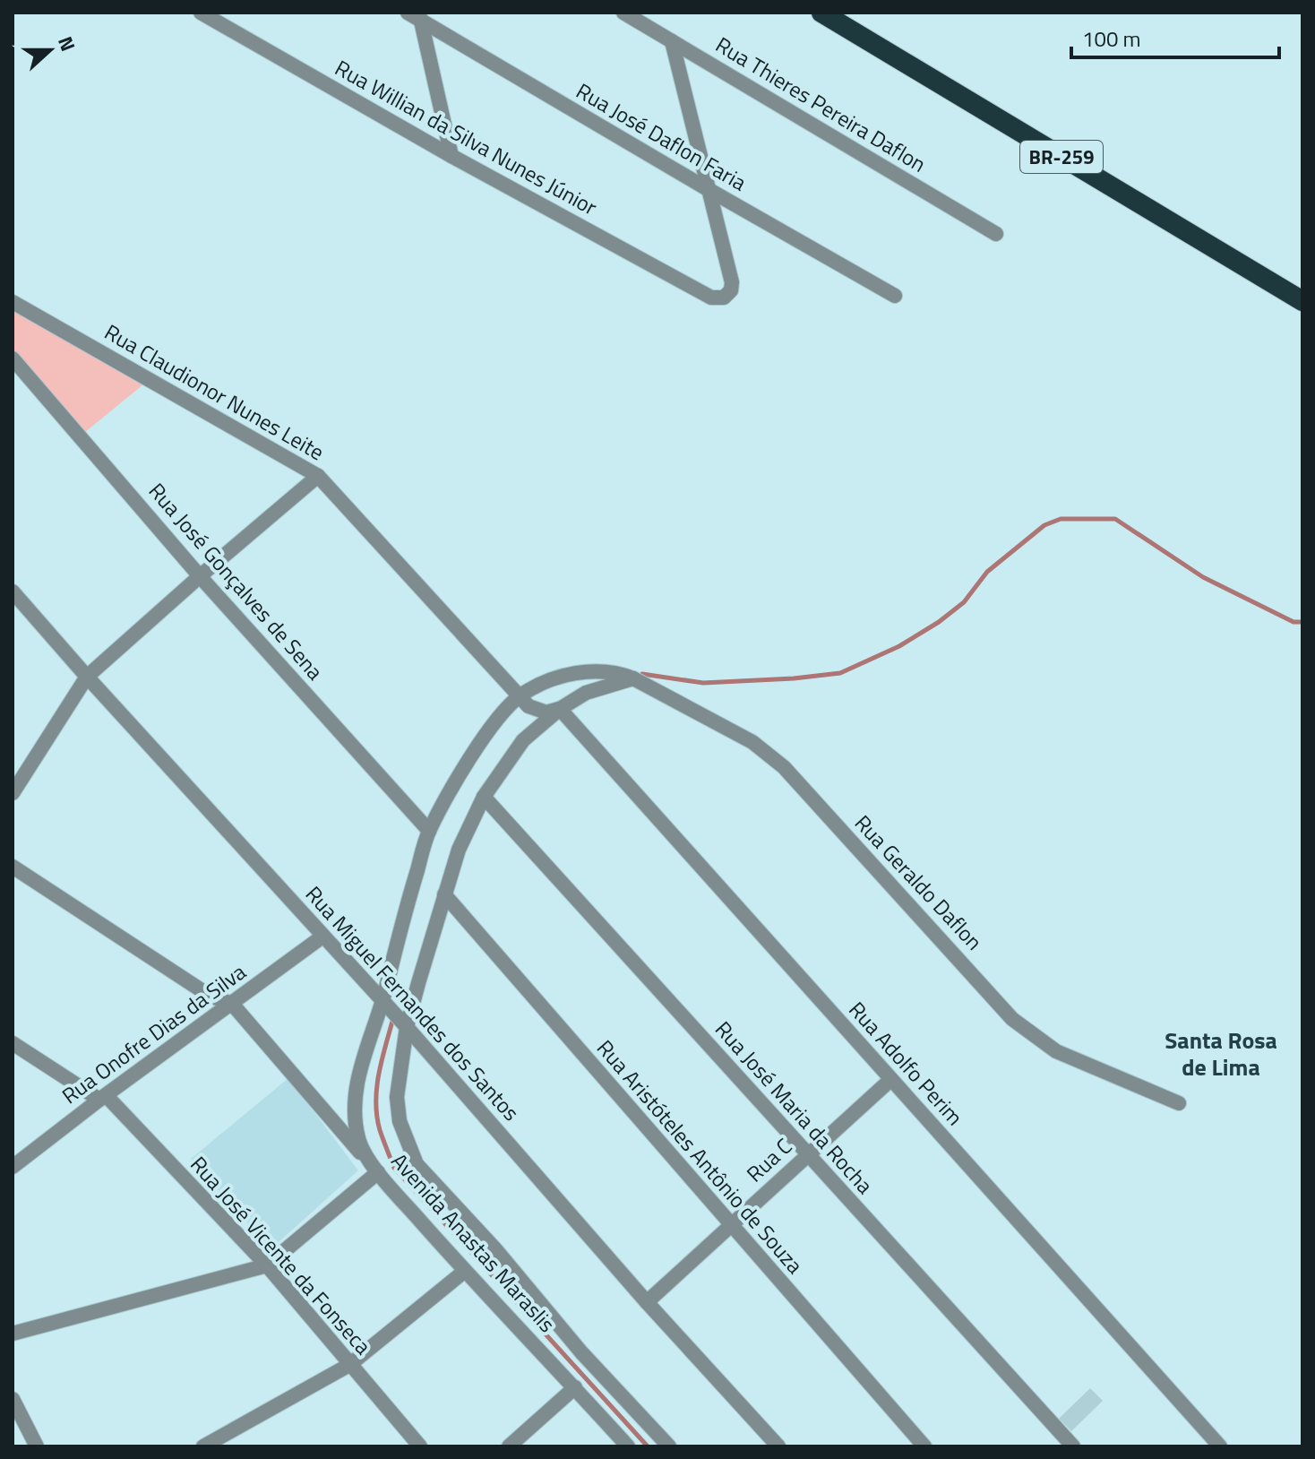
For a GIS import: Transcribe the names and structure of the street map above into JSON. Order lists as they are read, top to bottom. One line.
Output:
{"streets":{"highway":["BR-259"],"street":["Rua Thieres Pereira Daflon","Rua José Daflon Faria","Rua Willian da Silva Nunes Júnior","Rua Claudionor Nunes Leite","Rua José Gonçalves de Sena","Rua Geraldo Daflon","Rua Miguel Fernandes dos Santos","Rua Onofre Dias da Silva","Rua Adolfo Perim","Rua José Maria da Rocha","Rua Aristóteles Antônio de Souza","Rua C","Avenida Anastas Maraslis","Rua José Vicente da Fonseca"]},"crossings":[["Rua José Daflon Faria","Rua Willian da Silva Nunes Júnior"],["Rua Claudionor Nunes Leite","Rua Geraldo Daflon"],["Rua Claudionor Nunes Leite","Rua Adolfo Perim"],["Rua Claudionor Nunes Leite","Avenida Anastas Maraslis"],["Rua José Gonçalves de Sena","Avenida Anastas Maraslis"],["Rua Geraldo Daflon","Avenida Anastas Maraslis"],["Rua Miguel Fernandes dos Santos","Rua Onofre Dias da Silva"],["Rua Miguel Fernandes dos Santos","Rua C"],["Rua Miguel Fernandes dos Santos","Avenida Anastas Maraslis"],["Rua Onofre Dias da Silva","Rua José Vicente da Fonseca"],["Rua Adolfo Perim","Rua C"],["Rua Adolfo Perim","Avenida Anastas Maraslis"],["Rua José Maria da Rocha","Rua C"],["Rua José Maria da Rocha","Avenida Anastas Maraslis"],["Rua Aristóteles Antônio de Souza","Rua C"],["Rua Aristóteles Antônio de Souza","Avenida Anastas Maraslis"]],"districts":["Santa Rosa de Lima"],"scale_bar":"100 m","north":"right"}
